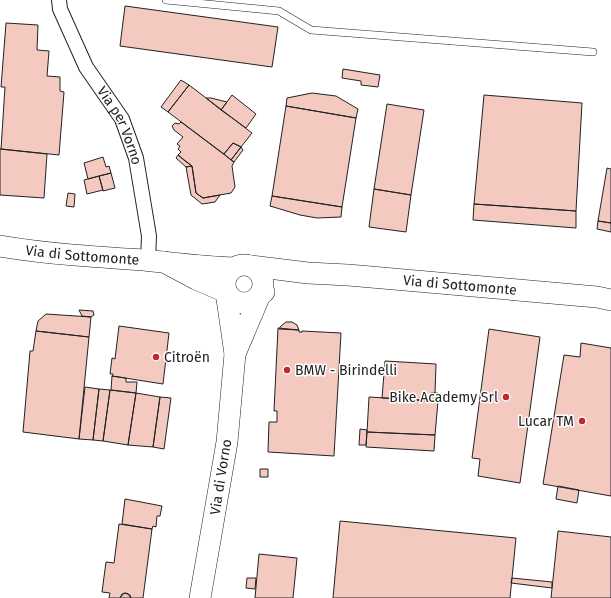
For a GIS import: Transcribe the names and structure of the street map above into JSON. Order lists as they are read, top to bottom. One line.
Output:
{"streets":{"main road":["Via di Sottomonte","Via di Vorno"],"street":["Via per Vorno"]},"crossings":[["Via per Vorno","Via di Sottomonte"],["Via di Sottomonte","Via di Vorno"]],"places":["Citroën","BMW - Birindelli","Bike Academy Srl","Lucar TM"]}
